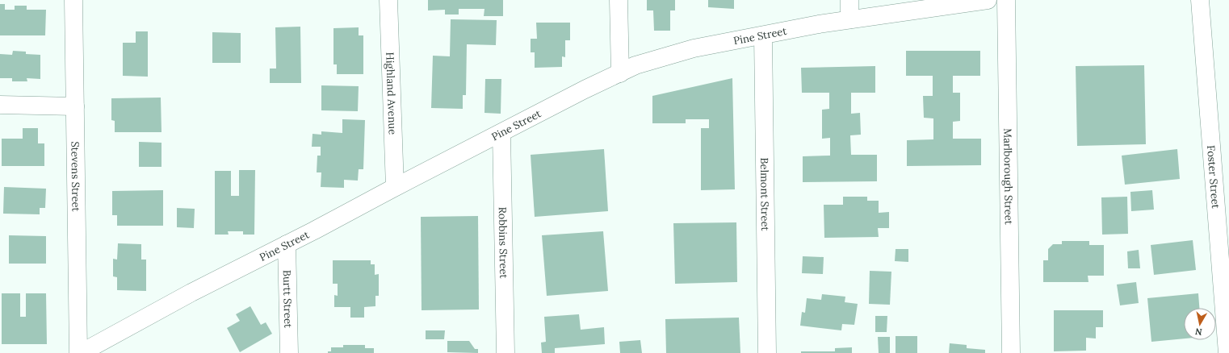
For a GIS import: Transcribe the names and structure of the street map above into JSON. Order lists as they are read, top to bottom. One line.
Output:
{"streets":{"street":["Pine Street","Highland Avenue","Stevens Street","Marlborough Street","Foster Street","Belmont Street","Robbins Street","Burtt Street"]},"crossings":[["Pine Street","Highland Avenue"],["Pine Street","Belmont Street"],["Pine Street","Robbins Street"],["Pine Street","Burtt Street"]],"north":"bottom"}
